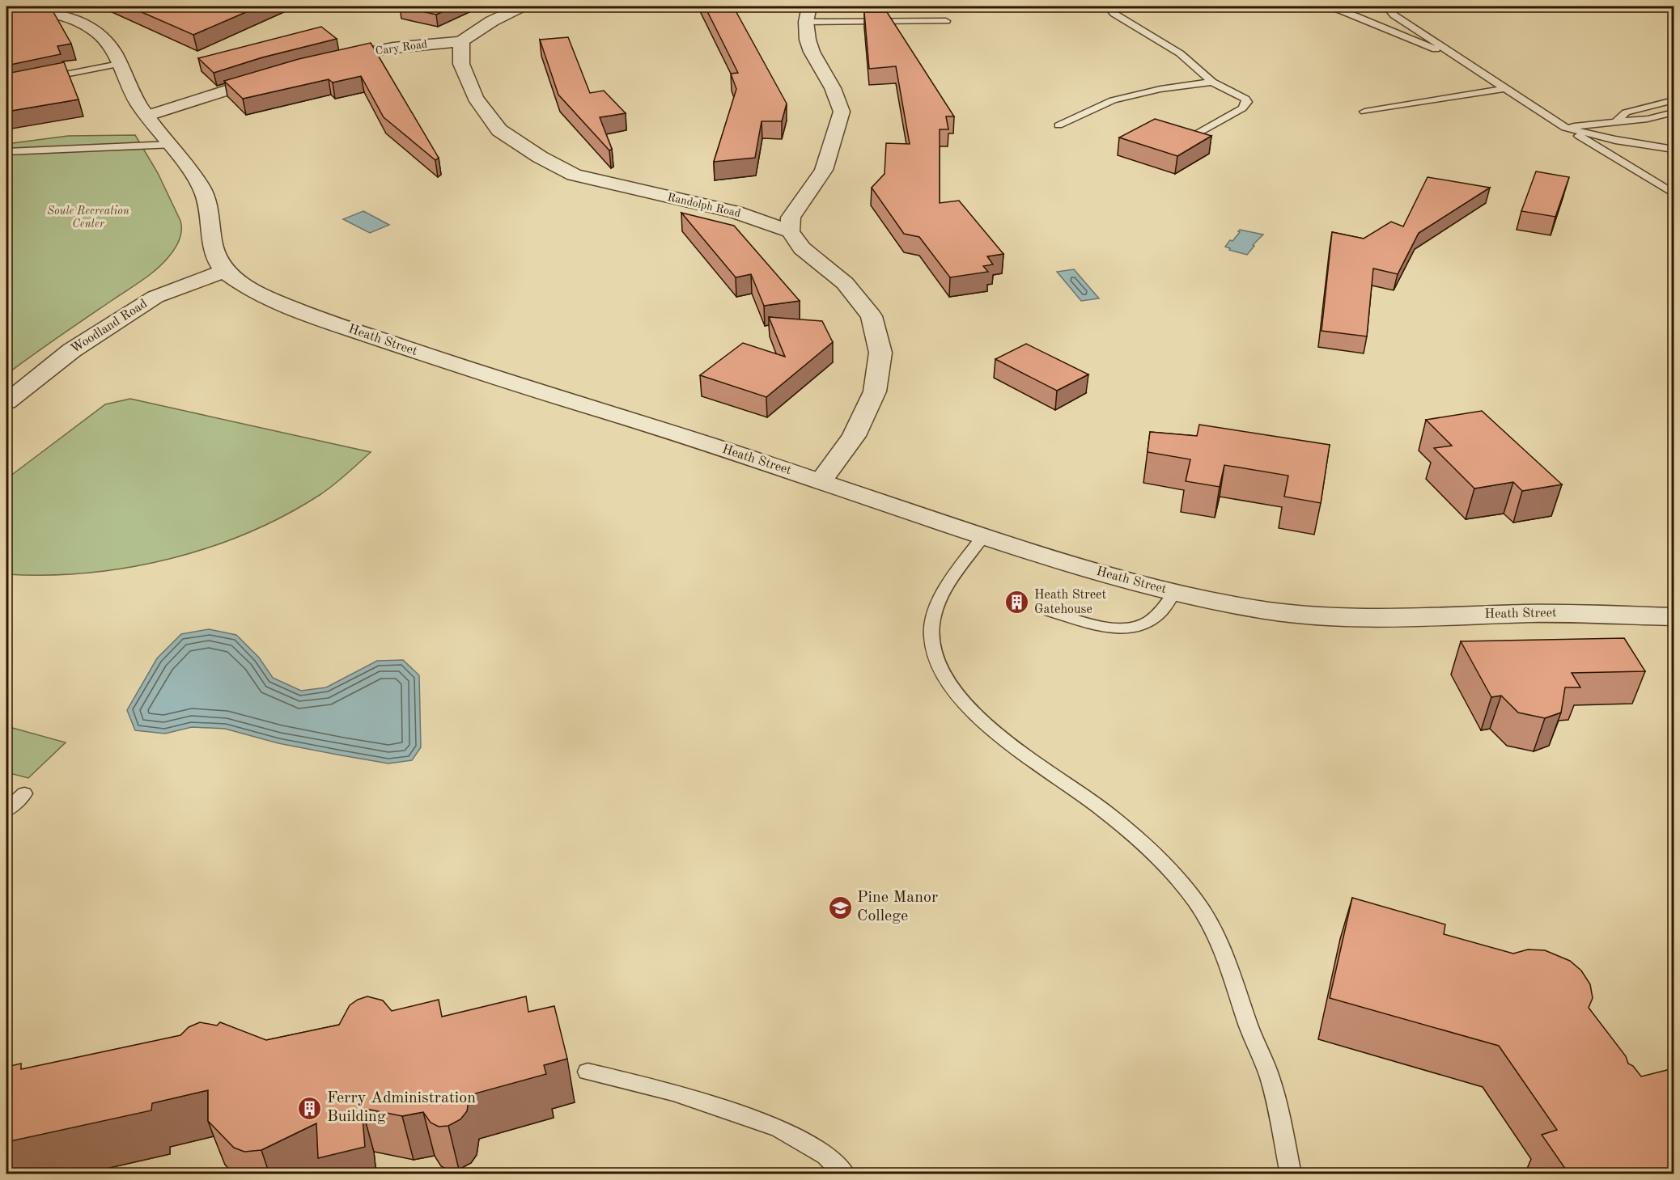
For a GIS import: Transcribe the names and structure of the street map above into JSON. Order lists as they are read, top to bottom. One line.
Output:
{"streets":{"street":["Cary Road","Randolph Road","Woodland Road","Heath Street"]},"crossings":[["Cary Road","Randolph Road"],["Woodland Road","Heath Street"]],"parks":["Soule Recreation Center"],"places":{"building":["Heath Street Gatehouse","Ferry Administration Building"],"school or university":["Pine Manor College"]}}
